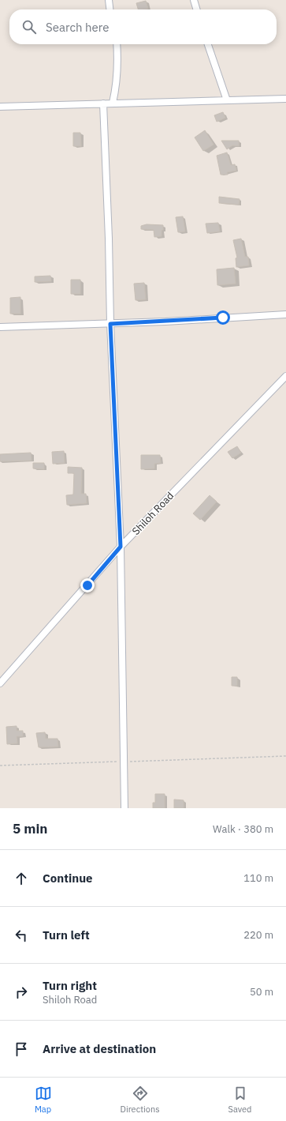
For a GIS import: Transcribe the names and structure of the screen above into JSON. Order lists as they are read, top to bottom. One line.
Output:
{"streets":{"street":["Shiloh Road"]},"page":{"search":"Search here","heading":["5 min","Walk · 380 m"],"list":[["Continue","110 m"],["Turn left","220 m"],["Turn right","Shiloh Road","50 m"],"Arrive at destination"],"nav":["Map","Directions","Saved"]}}
